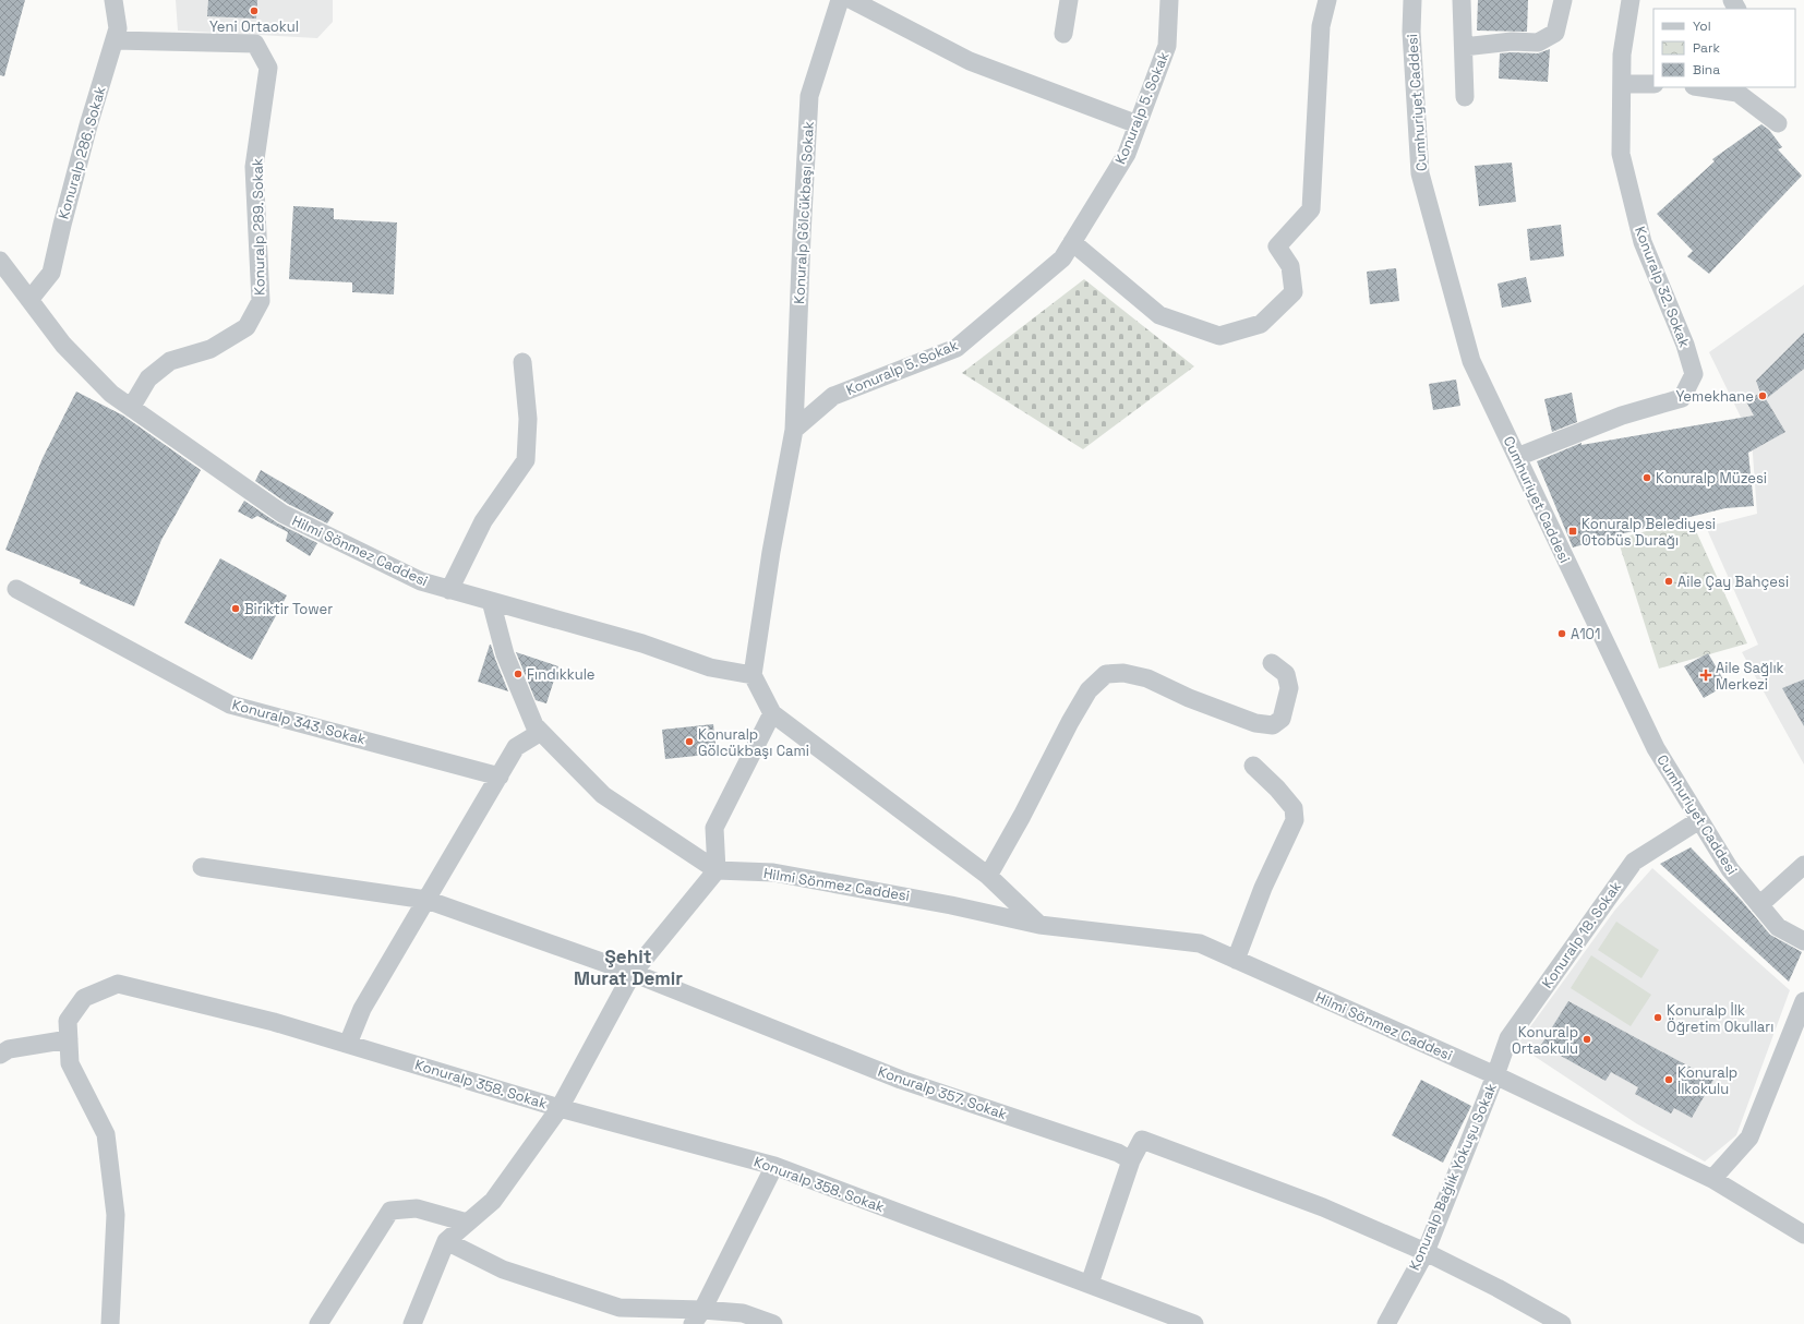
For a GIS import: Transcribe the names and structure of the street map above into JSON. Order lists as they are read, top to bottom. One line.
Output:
{"streets":{"street":["Cumhuriyet Caddesi","Konuralp 5. Sokak","Konuralp 286. Sokak","Konuralp Gölcükbaşı Sokak","Konuralp 289. Sokak","Konuralp 32. Sokak","Hilmi Sönmez Caddesi","Konuralp 343. Sokak","Konuralp 18. Sokak","Konuralp 358. Sokak","Konuralp 357. Sokak","Konuralp Bağlık Yokuşu Sokak"]},"crossings":[["Cumhuriyet Caddesi","Konuralp 32. Sokak"],["Cumhuriyet Caddesi","Konuralp 18. Sokak"],["Konuralp 5. Sokak","Konuralp Gölcükbaşı Sokak"],["Konuralp 286. Sokak","Konuralp 289. Sokak"],["Konuralp 286. Sokak","Hilmi Sönmez Caddesi"],["Konuralp 289. Sokak","Hilmi Sönmez Caddesi"],["Hilmi Sönmez Caddesi","Konuralp 18. Sokak"],["Hilmi Sönmez Caddesi","Konuralp Bağlık Yokuşu Sokak"],["Konuralp 18. Sokak","Konuralp Bağlık Yokuşu Sokak"]],"districts":["Şehit Murat Demir"],"places":{"other":["Yeni Ortaokul","Yemekhane","Konuralp Müzesi","Aile Çay Bahçesi","Biriktir Tower","A101","Fındıkkule","Konuralp Gölcükbaşı Cami","Konuralp İlk Öğretim Okulları","Konuralp Ortaokulu","Konuralp İlkokulu"],"transit":["Konuralp Belediyesi Otobüs Durağı"],"health":["Aile Sağlık Merkezi"]},"legend":["Yol","Park","Bina"]}
